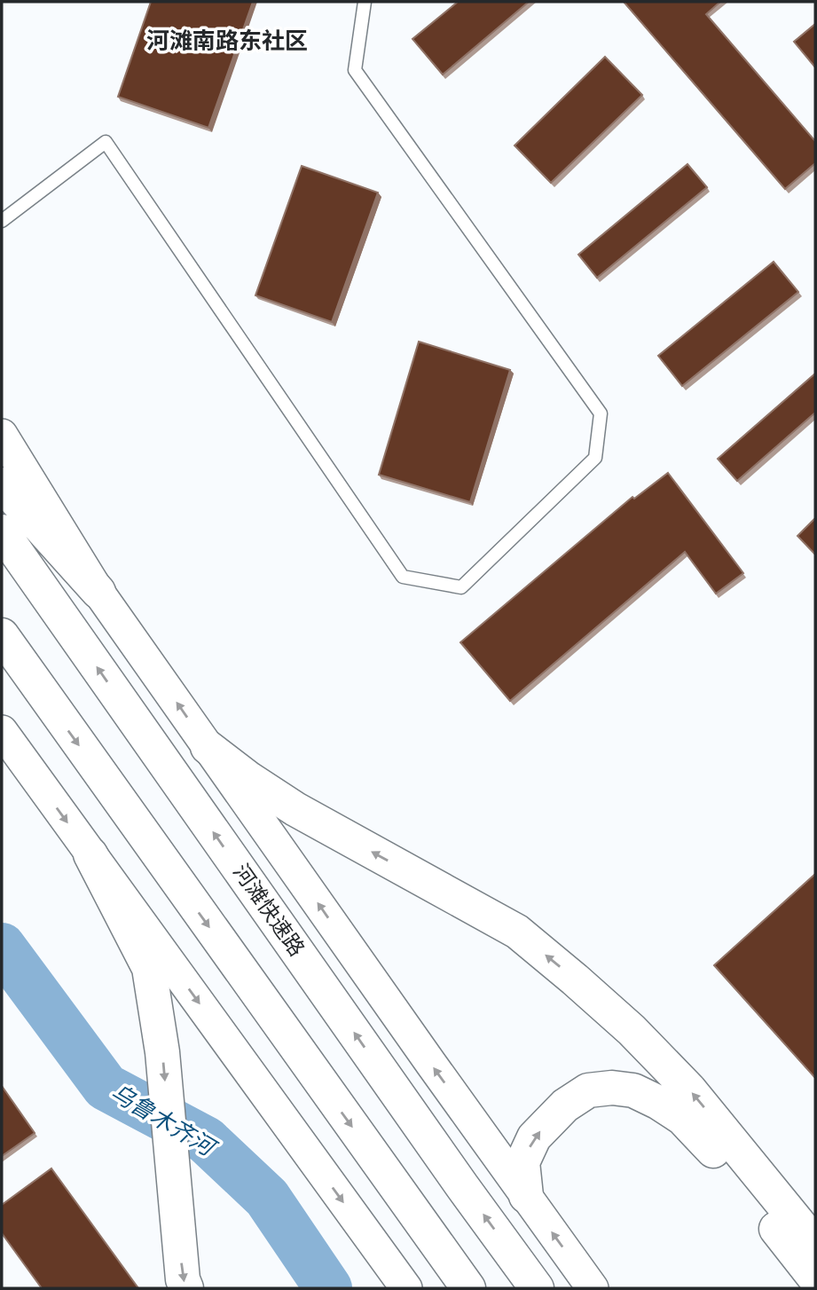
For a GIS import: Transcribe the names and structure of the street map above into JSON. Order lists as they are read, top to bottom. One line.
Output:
{"streets":{"highway":["河滩快速路"]},"districts":["河滩南路东社区"],"water":["乌鲁木齐河"]}
